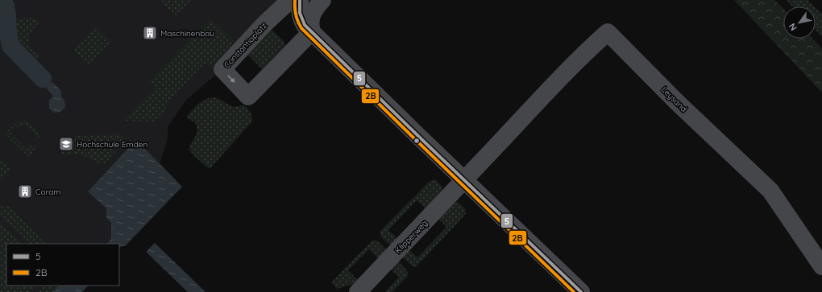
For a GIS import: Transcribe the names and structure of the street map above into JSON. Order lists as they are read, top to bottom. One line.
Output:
{"streets":{"street":["Constantiaplatz","Leysand","Klipperweg"]},"crossings":[["Leysand","Klipperweg"]],"places":{"building":["Maschinenbau","Coram"],"school or university":["Hochschule Emden"]},"lines":["transit line 5","transit line 2B"],"legend":["5","2B"],"north":"bottom left"}
